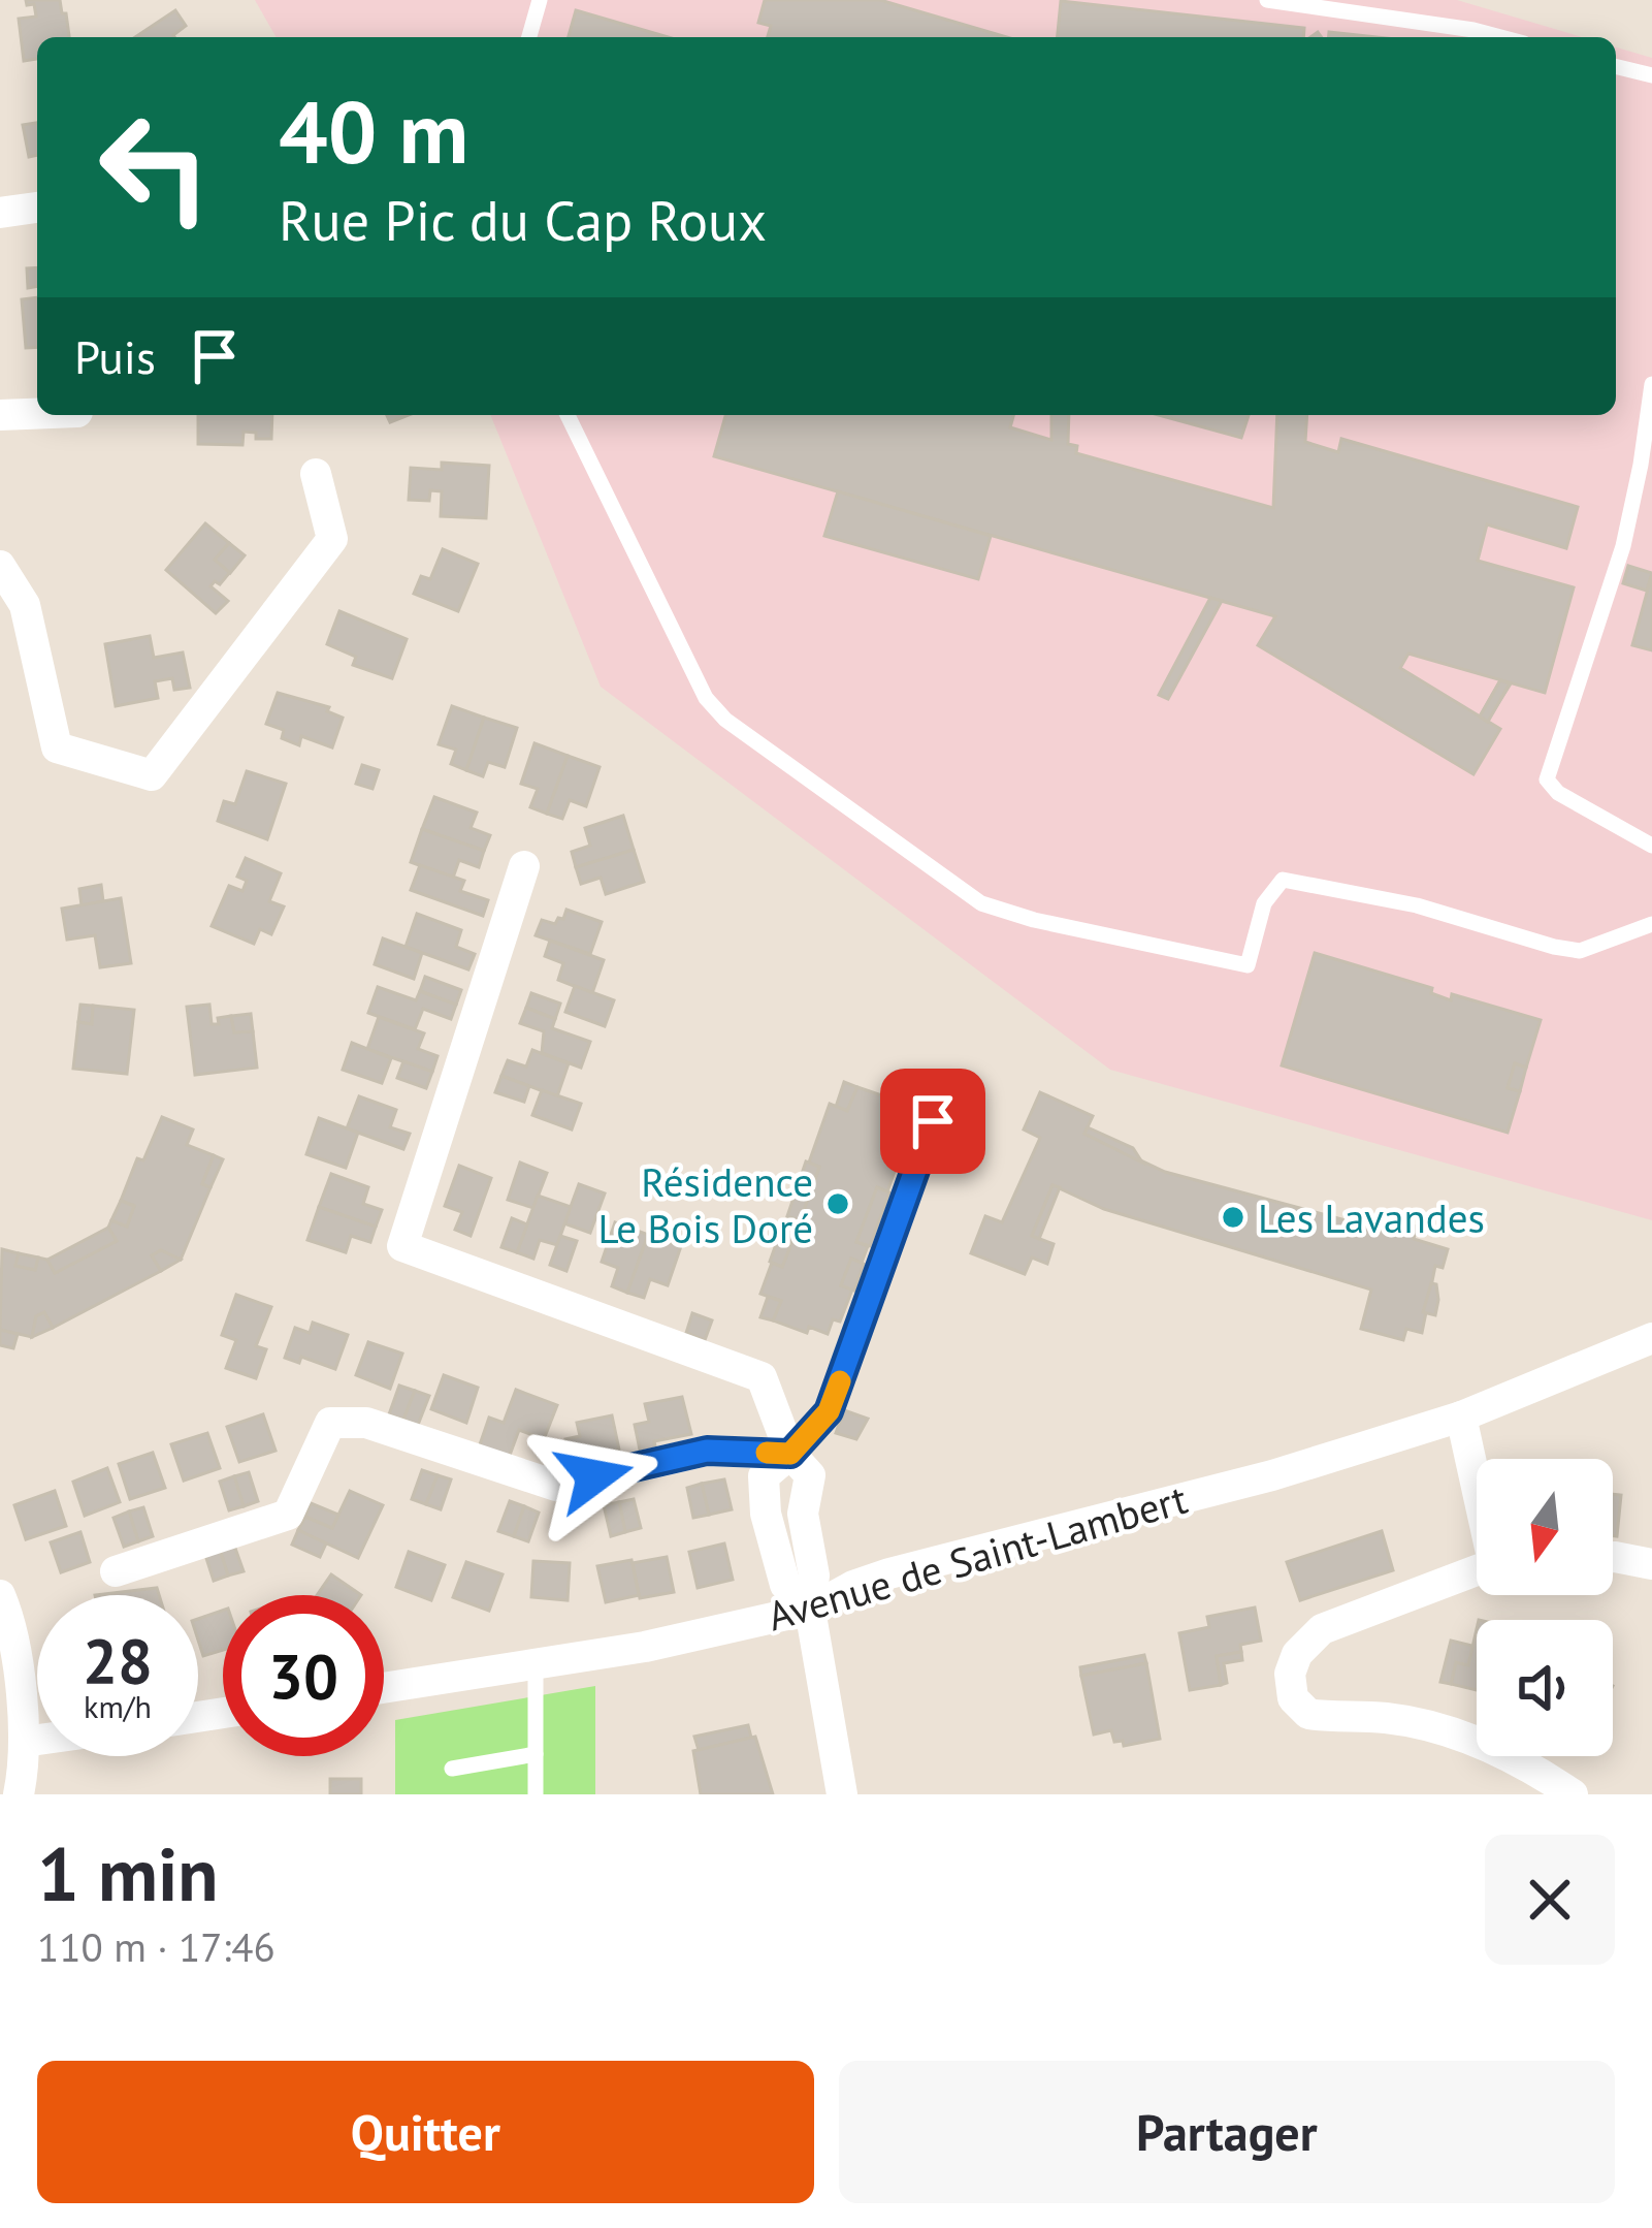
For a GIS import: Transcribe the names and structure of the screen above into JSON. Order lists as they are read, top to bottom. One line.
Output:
{"streets":{"street":["Avenue de Saint-Lambert"]},"places":["Résidence Le Bois Doré","Les Lavandes"],"north":"bottom","page":{"turn":["40 m","Rue Pic du Cap Roux"],"then":"Puis","speed":"28 km/h","limit":"30","heading":["1 min","110 m · 17:46"],"buttons":["Quitter","Partager"]}}
